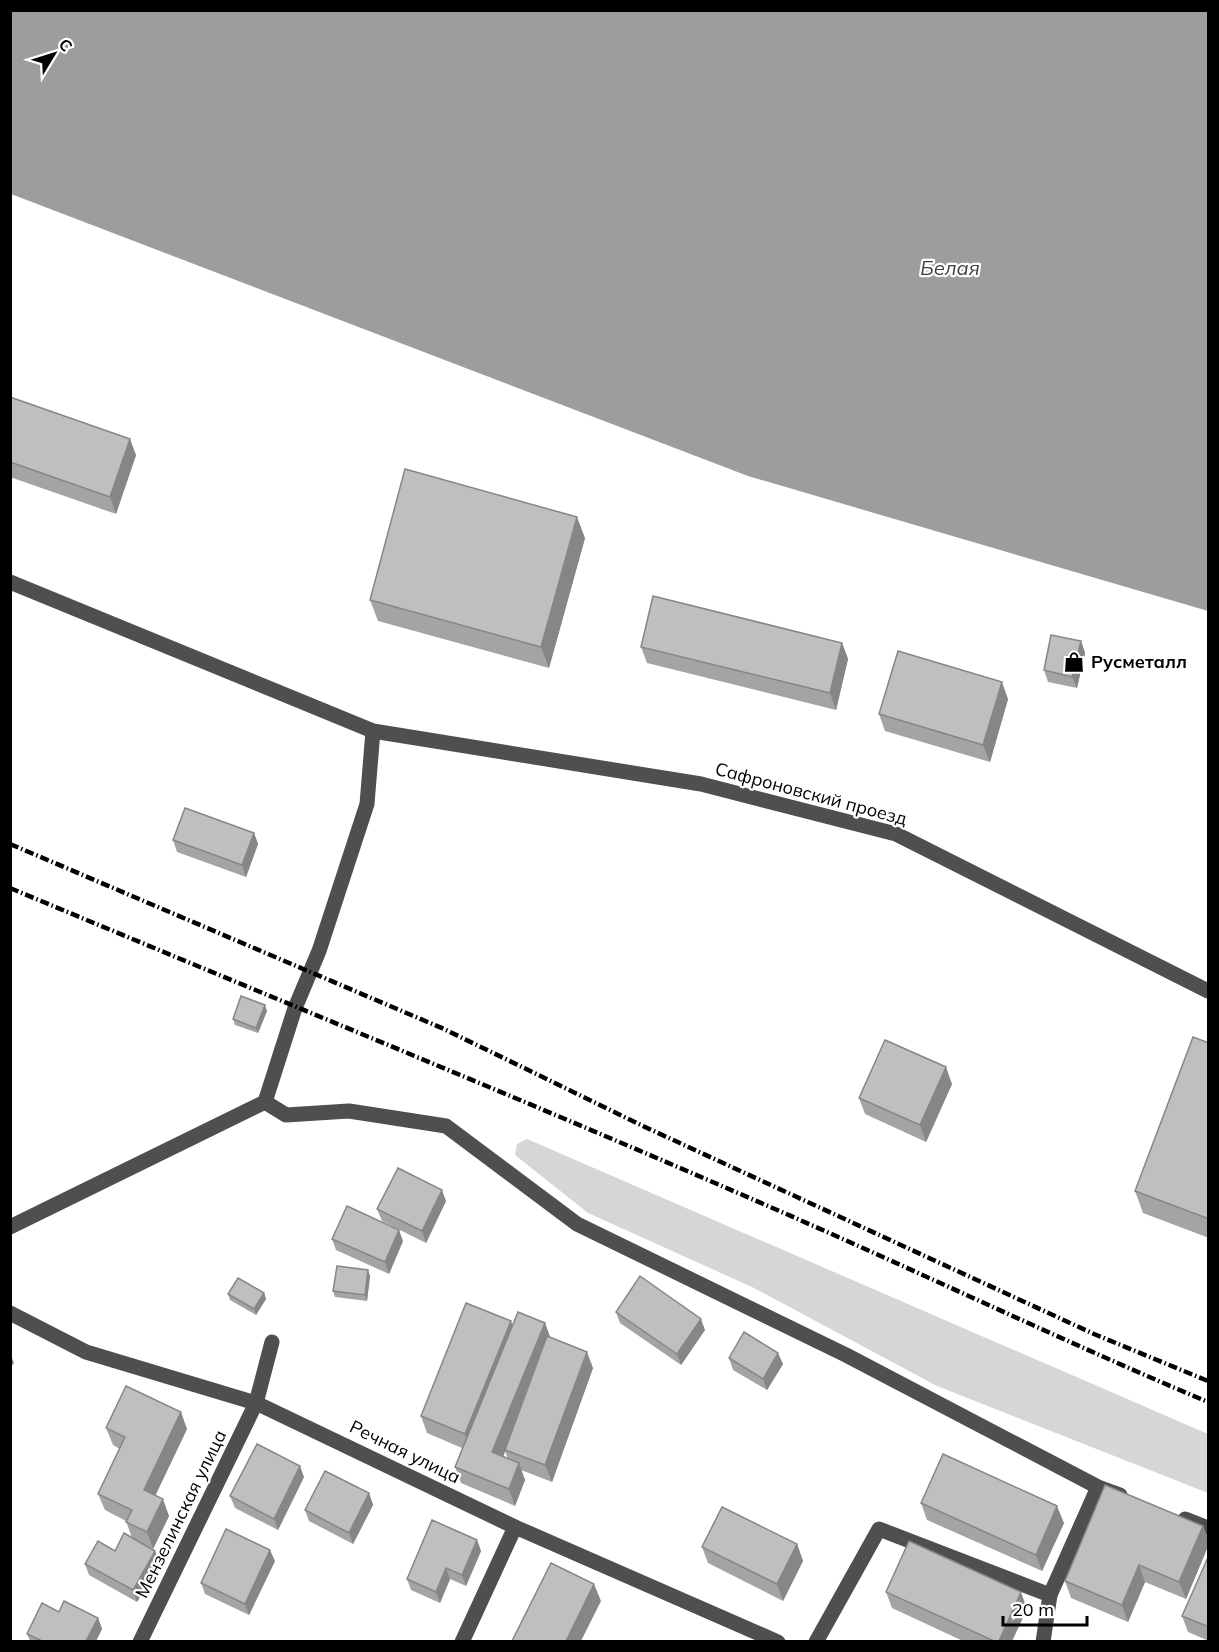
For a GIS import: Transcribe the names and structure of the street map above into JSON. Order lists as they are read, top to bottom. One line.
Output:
{"streets":{"street":["Сафроновский проезд","Речная улица","Мензелинская улица"]},"crossings":[["Речная улица","Мензелинская улица"]],"water":["Белая"],"places":{"shop":["Русметалл"]},"scale_bar":"20 m","north":"top right"}
